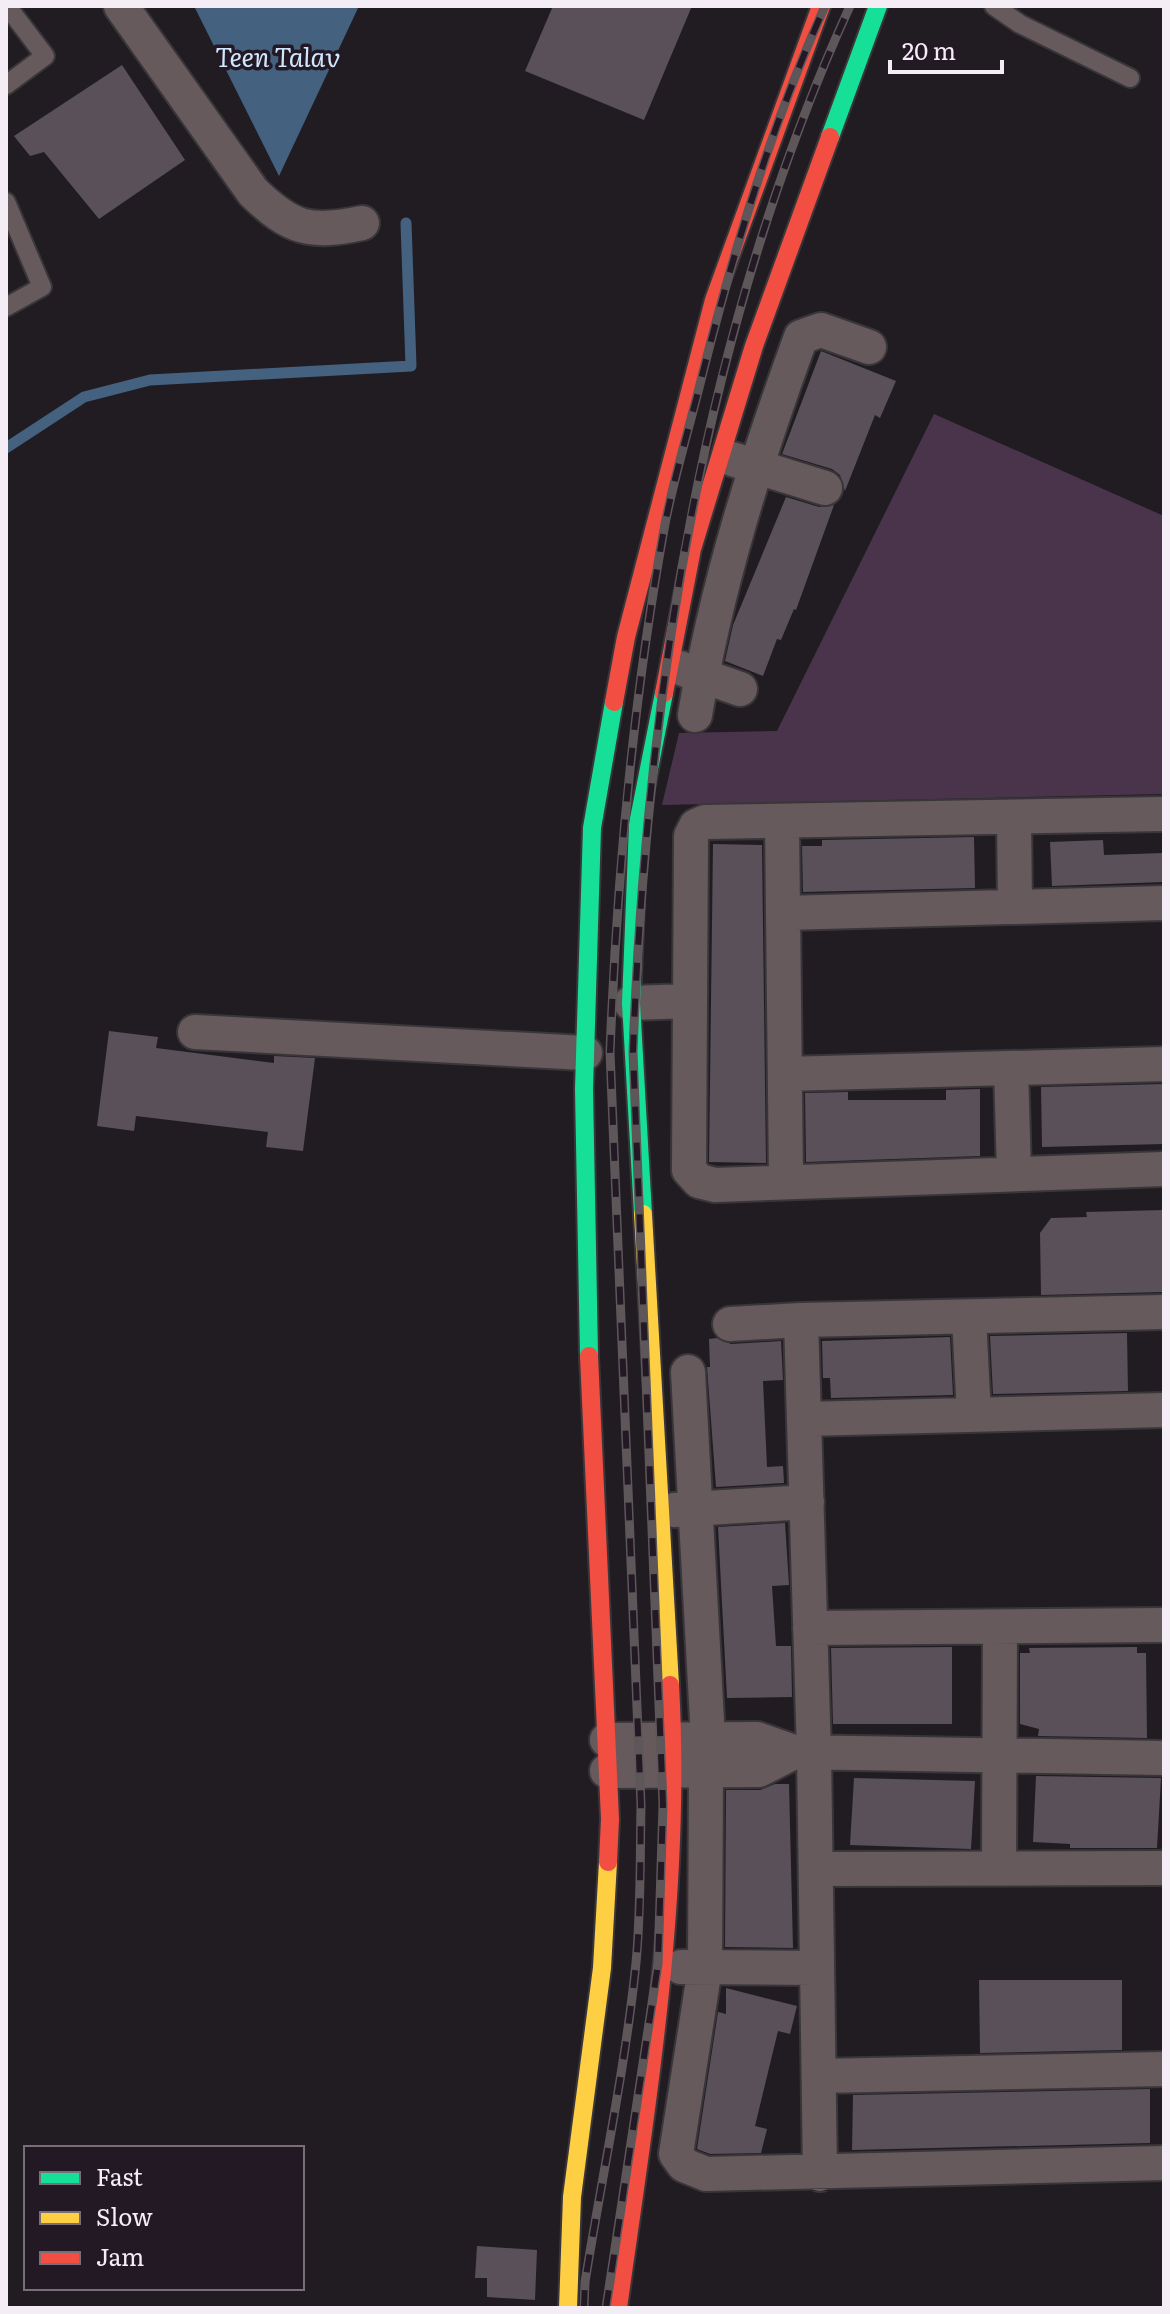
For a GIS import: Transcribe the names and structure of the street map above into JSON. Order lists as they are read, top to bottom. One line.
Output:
{"water":["Teen Talav"],"legend":["Fast","Slow","Jam"],"scale_bar":"20 m"}
